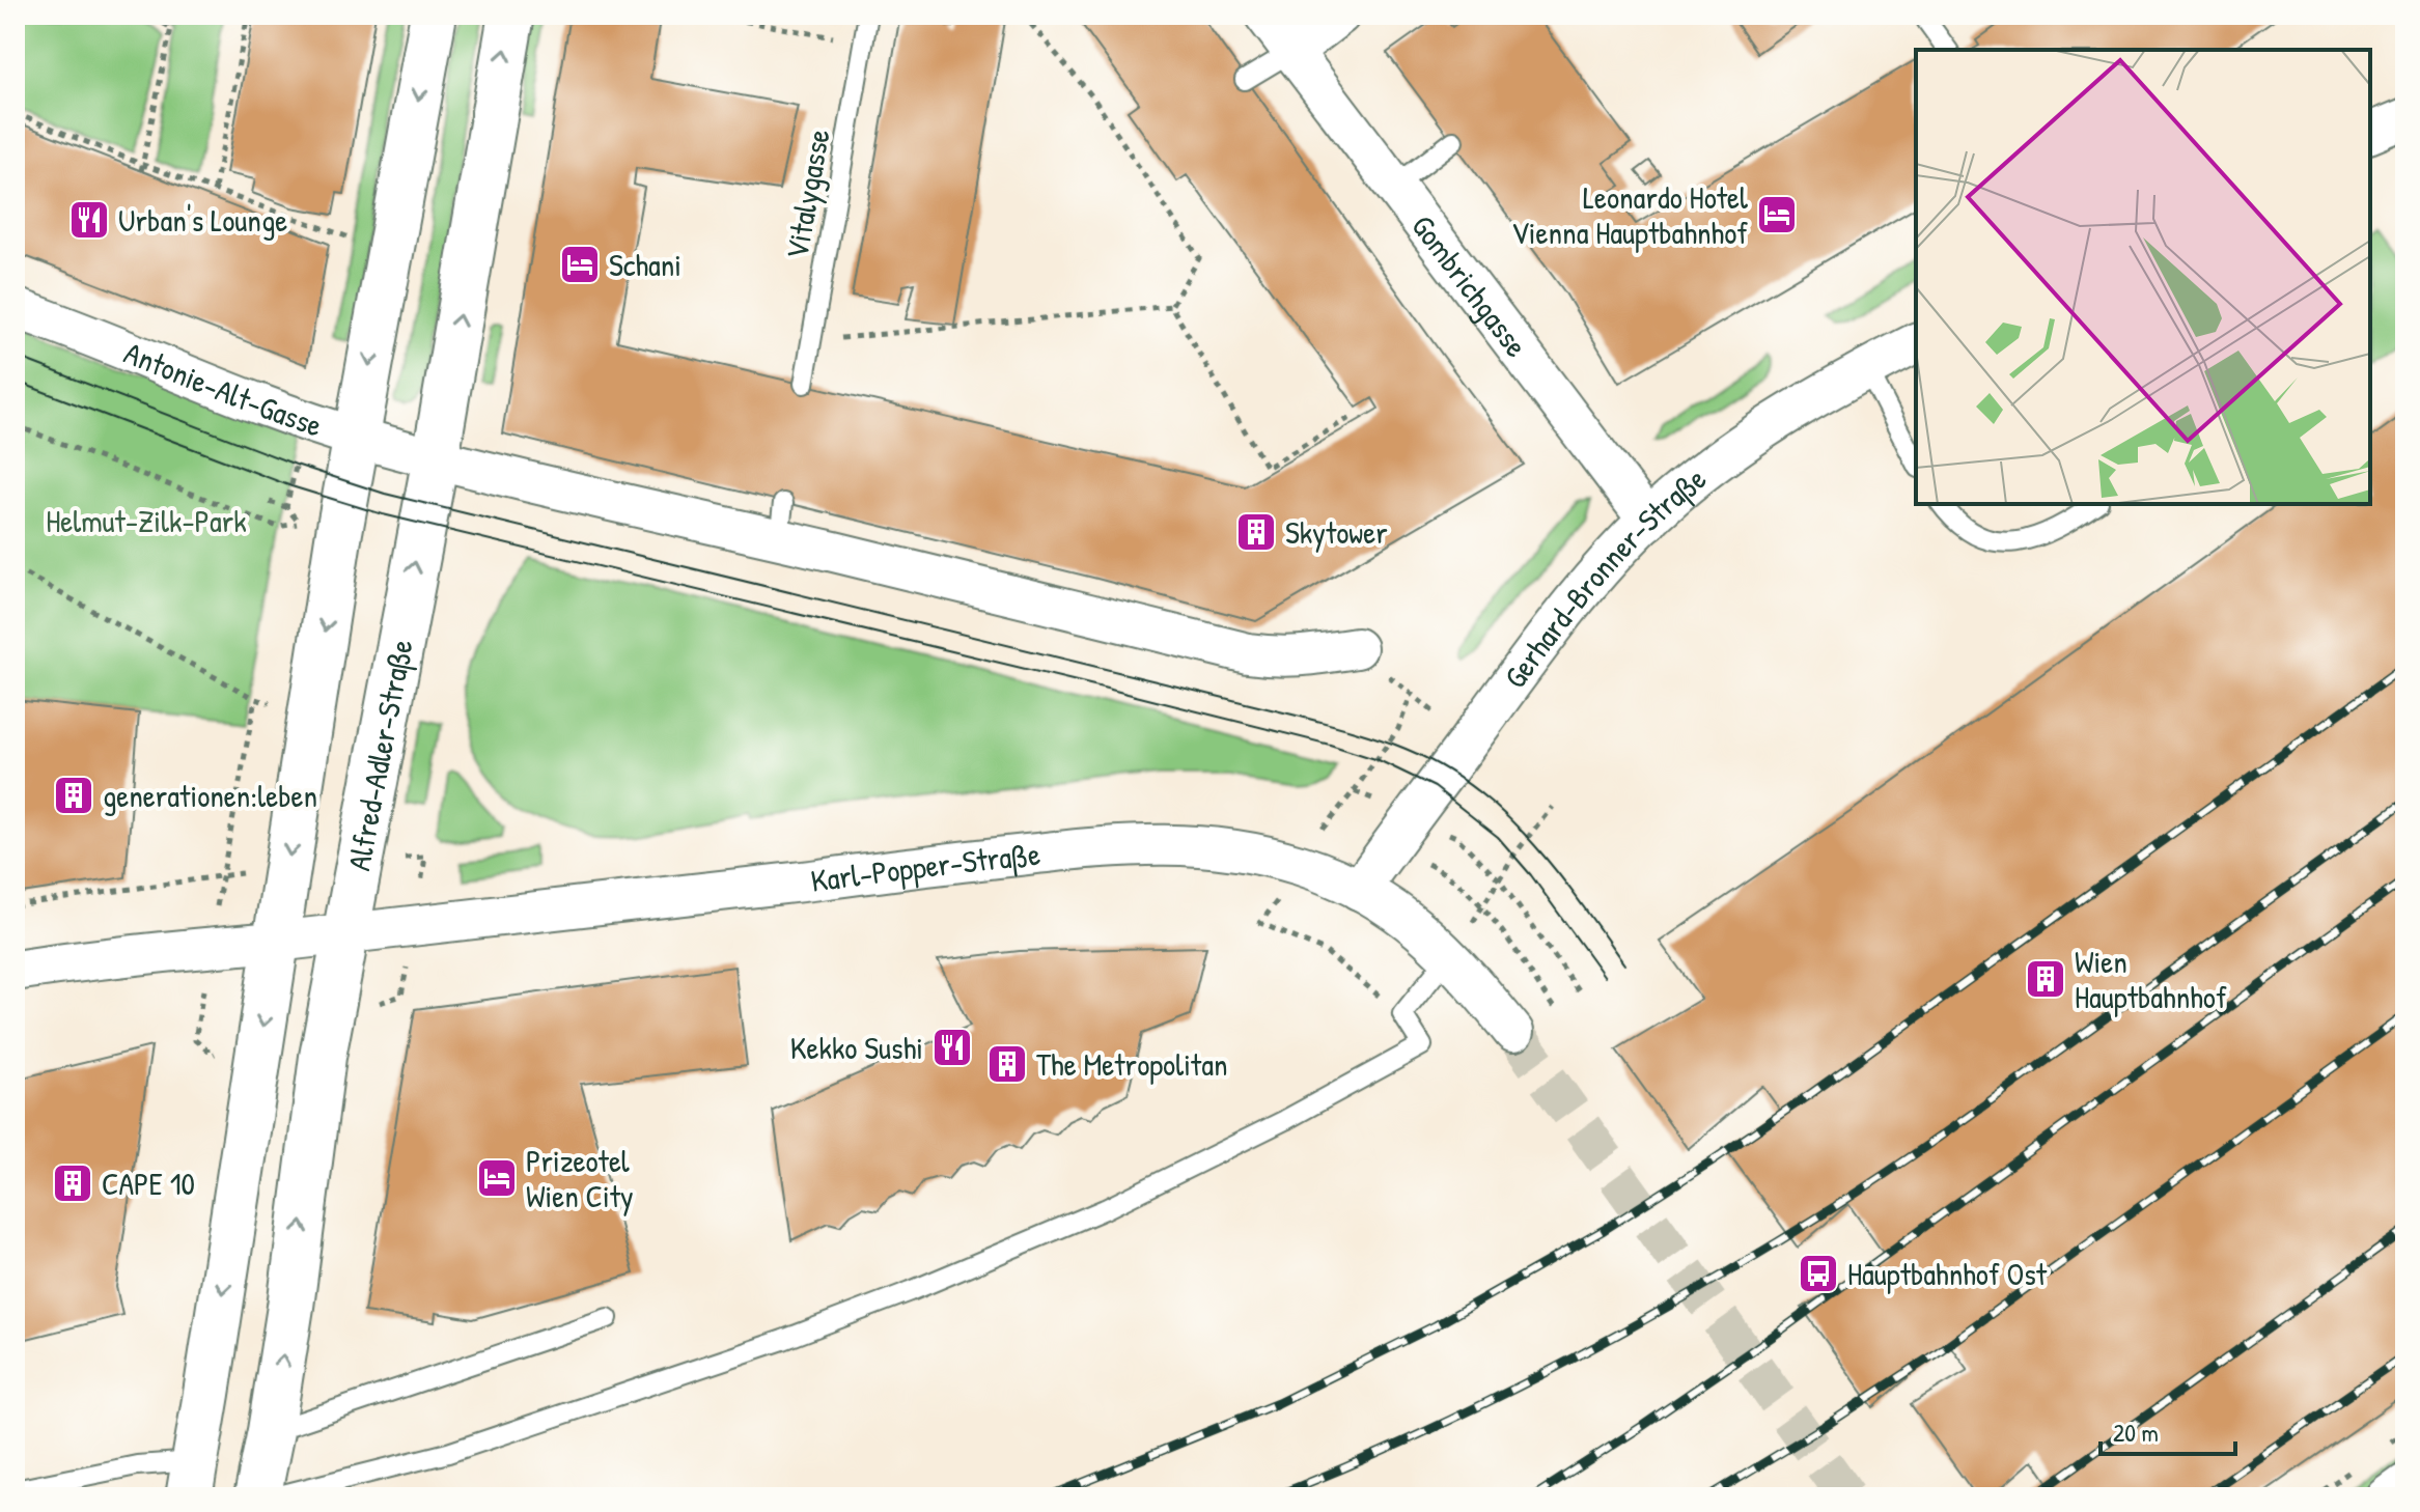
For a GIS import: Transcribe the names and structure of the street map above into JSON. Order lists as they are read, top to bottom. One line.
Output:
{"streets":{"street":["Gombrichgasse","Antonie-Alt-Gasse","Gerhard-Bronner-Straße","Alfred-Adler-Straße","Karl-Popper-Straße"],"lane":["Vitalygasse"]},"crossings":[["Gombrichgasse","Gerhard-Bronner-Straße"],["Antonie-Alt-Gasse","Alfred-Adler-Straße"],["Gerhard-Bronner-Straße","Karl-Popper-Straße"],["Alfred-Adler-Straße","Karl-Popper-Straße"]],"parks":["Helmut-Zilk-Park"],"places":{"hotel":["Leonardo Hotel Vienna Hauptbahnhof","Schani","Prizeotel Wien City"],"restaurant":["Urban's Lounge","Kekko Sushi"],"building":["Skytower","generationen:leben","Wien Hauptbahnhof","The Metropolitan","CAPE 10"],"bus stop":["Hauptbahnhof Ost"]},"scale_bar":"20 m"}
